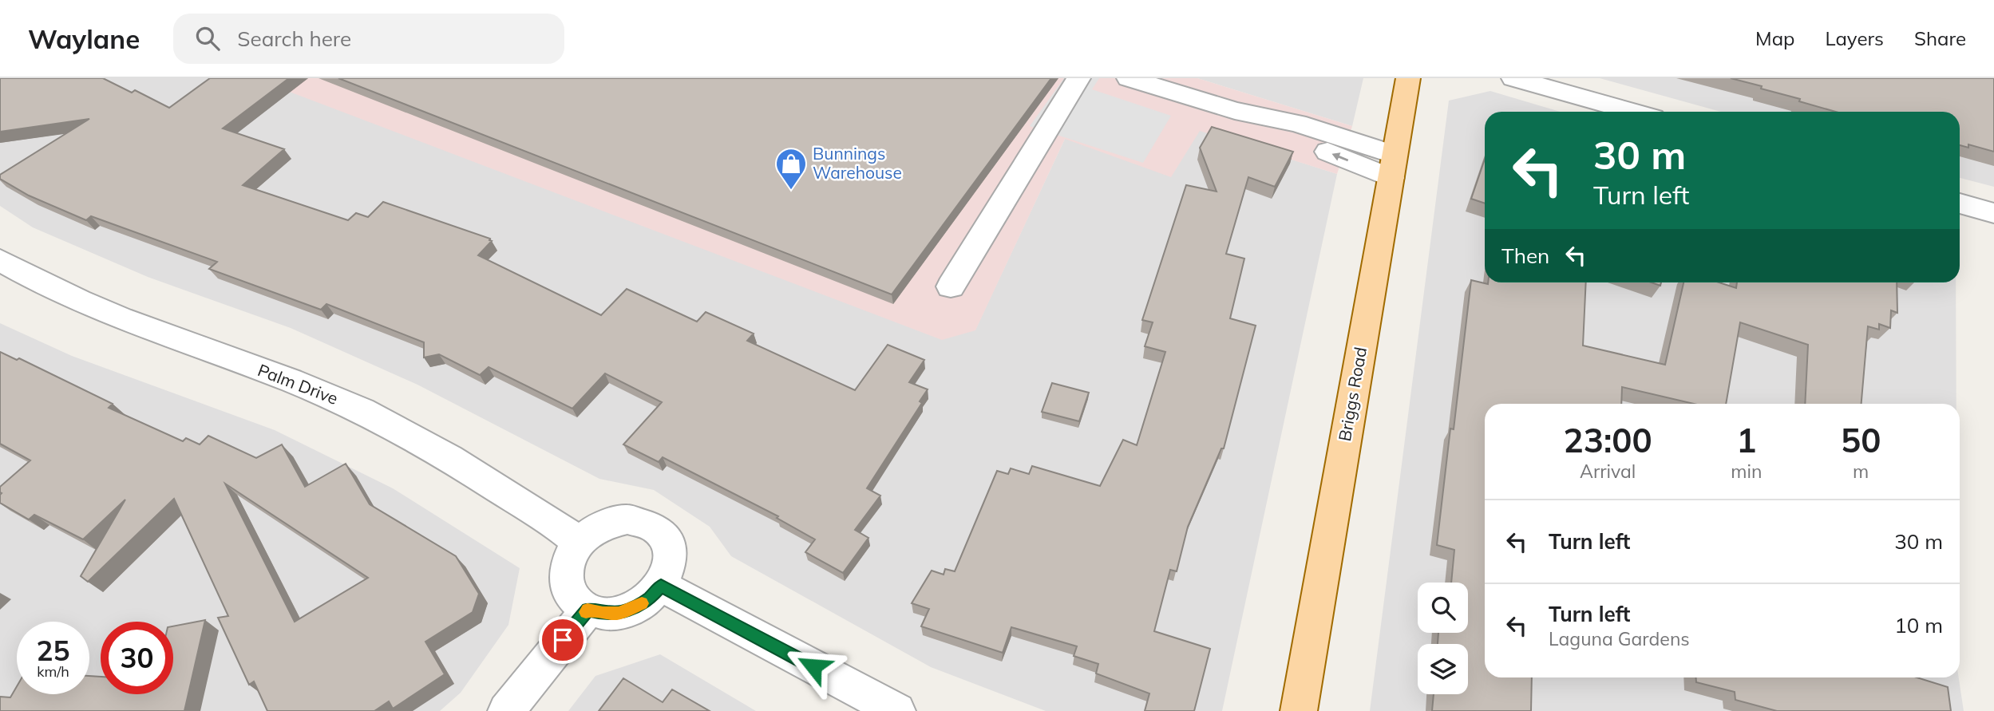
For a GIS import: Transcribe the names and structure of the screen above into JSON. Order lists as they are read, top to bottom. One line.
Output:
{"streets":{"main road":["Briggs Road"],"street":["Palm Drive"]},"places":{"shop":["Bunnings Warehouse"]},"page":{"header":"Waylane","search":"Search here","nav":["Map","Layers","Share"],"turn":["30 m","Turn left"],"then":"Then","eta":["23:00","Arrival","1","min","50","m"],"list":[{"name":"Turn left","value":"30 m"},{"name":"Turn left","note":"Laguna Gardens","value":"10 m"}],"speed":"25 km/h","limit":"30"}}
